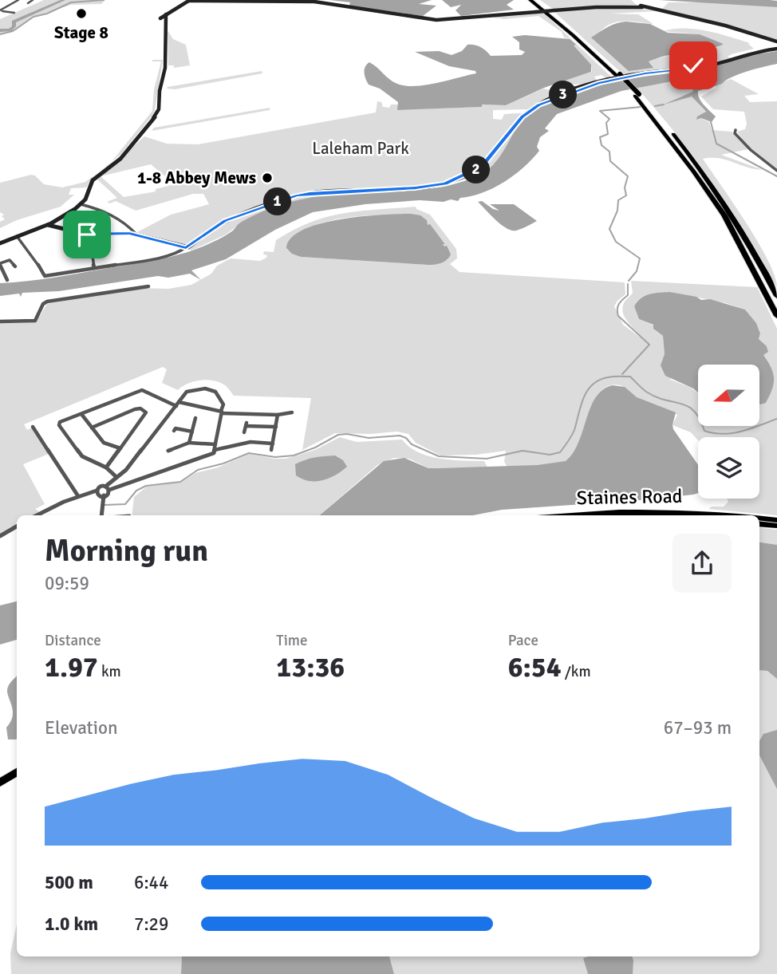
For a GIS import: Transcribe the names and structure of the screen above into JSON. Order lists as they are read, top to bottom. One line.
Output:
{"streets":{"main road":["Staines Road"]},"parks":["Laleham Park"],"places":["Stage 8","1-8 Abbey Mews"],"north":"left","page":{"pins":["3","2","1"],"heading":["Morning run","09:59"],"stats":[["Distance","1.97 km"],["Time","13:36"],["Pace","6:54 /km"]],"chart":["Elevation","67–93 m"],"list":[{"name":"500 m","note":"6:44"},{"name":"1.0 km","note":"7:29"}]}}
